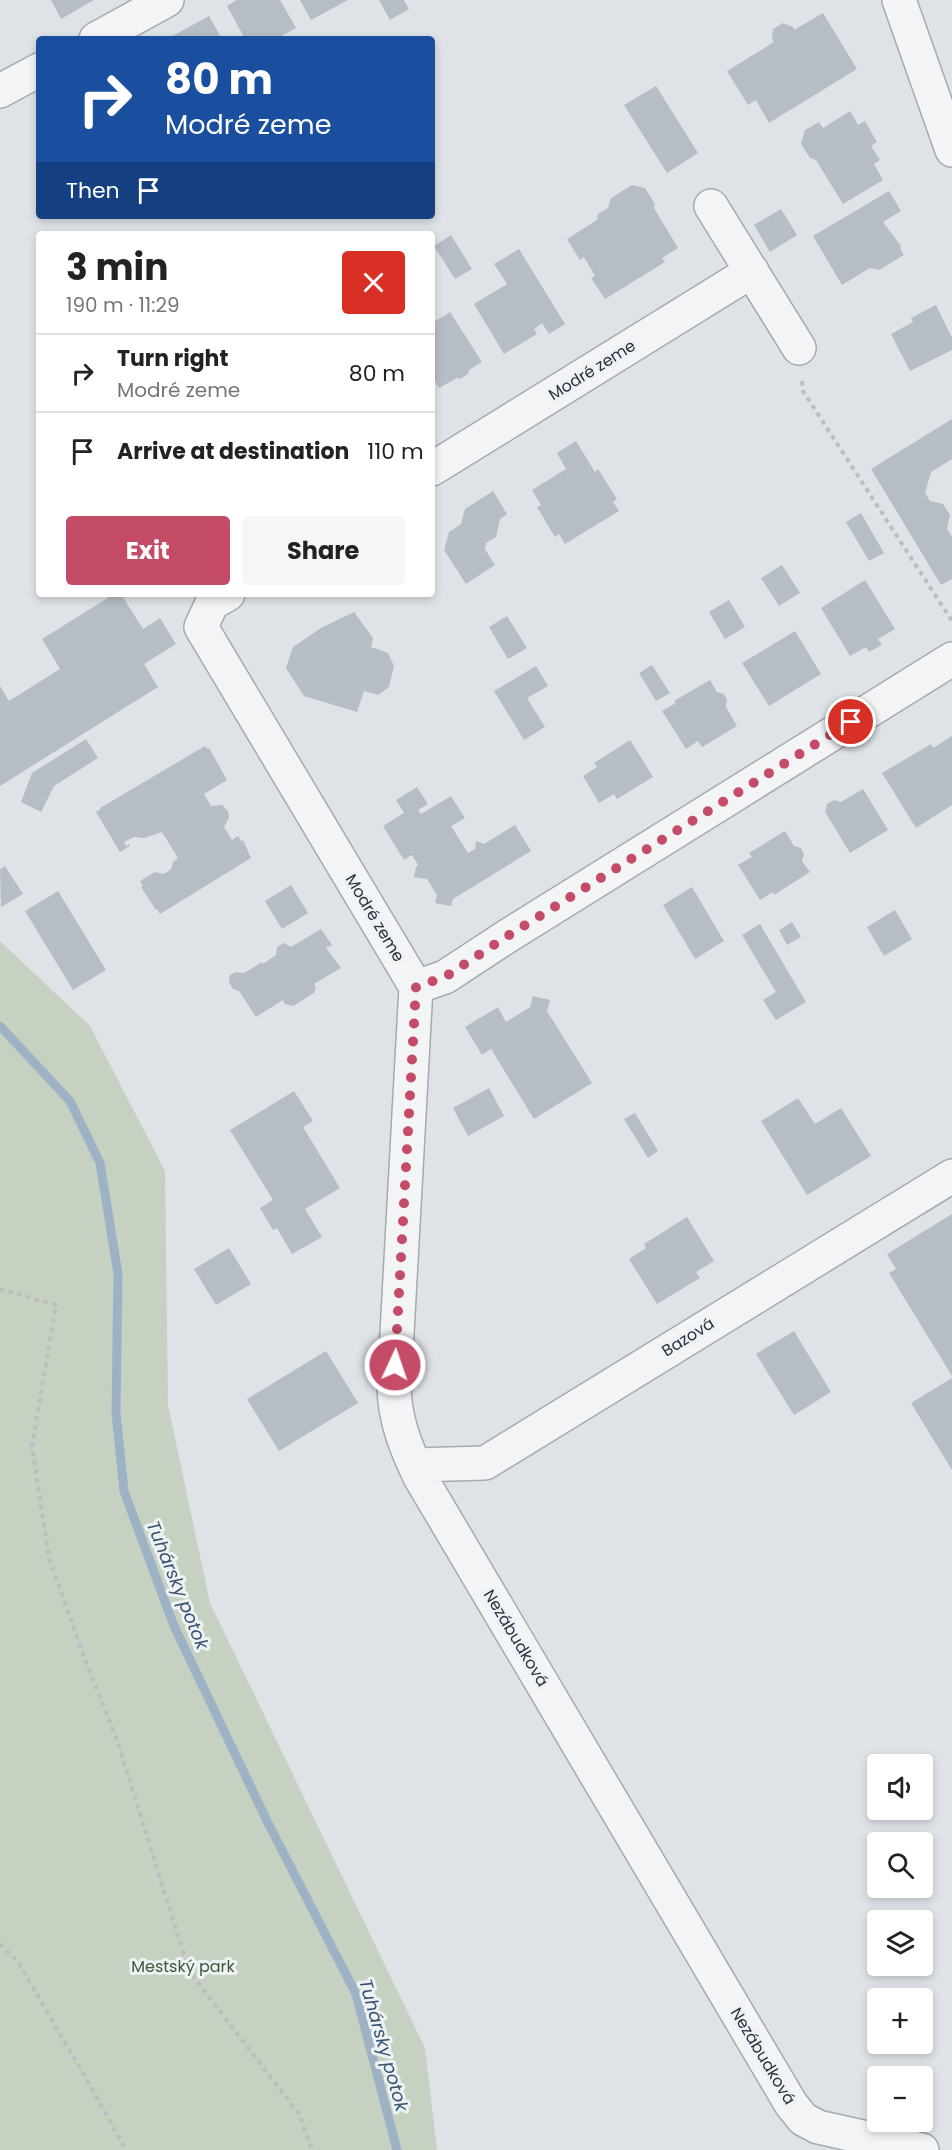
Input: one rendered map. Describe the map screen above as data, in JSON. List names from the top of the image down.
{
  "streets": {
    "street": ["Modré zeme", "Bazová", "Nezábudková"]
  },
  "crossings": [
    ["Modré zeme", "Nezábudková"],
    ["Bazová", "Nezábudková"]
  ],
  "water": ["Tuhársky potok"],
  "parks": ["Mestský park"],
  "page": {
    "turn": ["80 m", "Modré zeme"],
    "then": "Then",
    "heading": ["3 min", "190 m · 11:29"],
    "list": [
      {
        "name": "Turn right",
        "note": "Modré zeme",
        "value": "80 m"
      },
      {
        "name": "Arrive at destination",
        "value": "110 m"
      }
    ],
    "buttons": ["Exit", "Share"],
    "map_buttons": ["+", "−"]
  }
}
